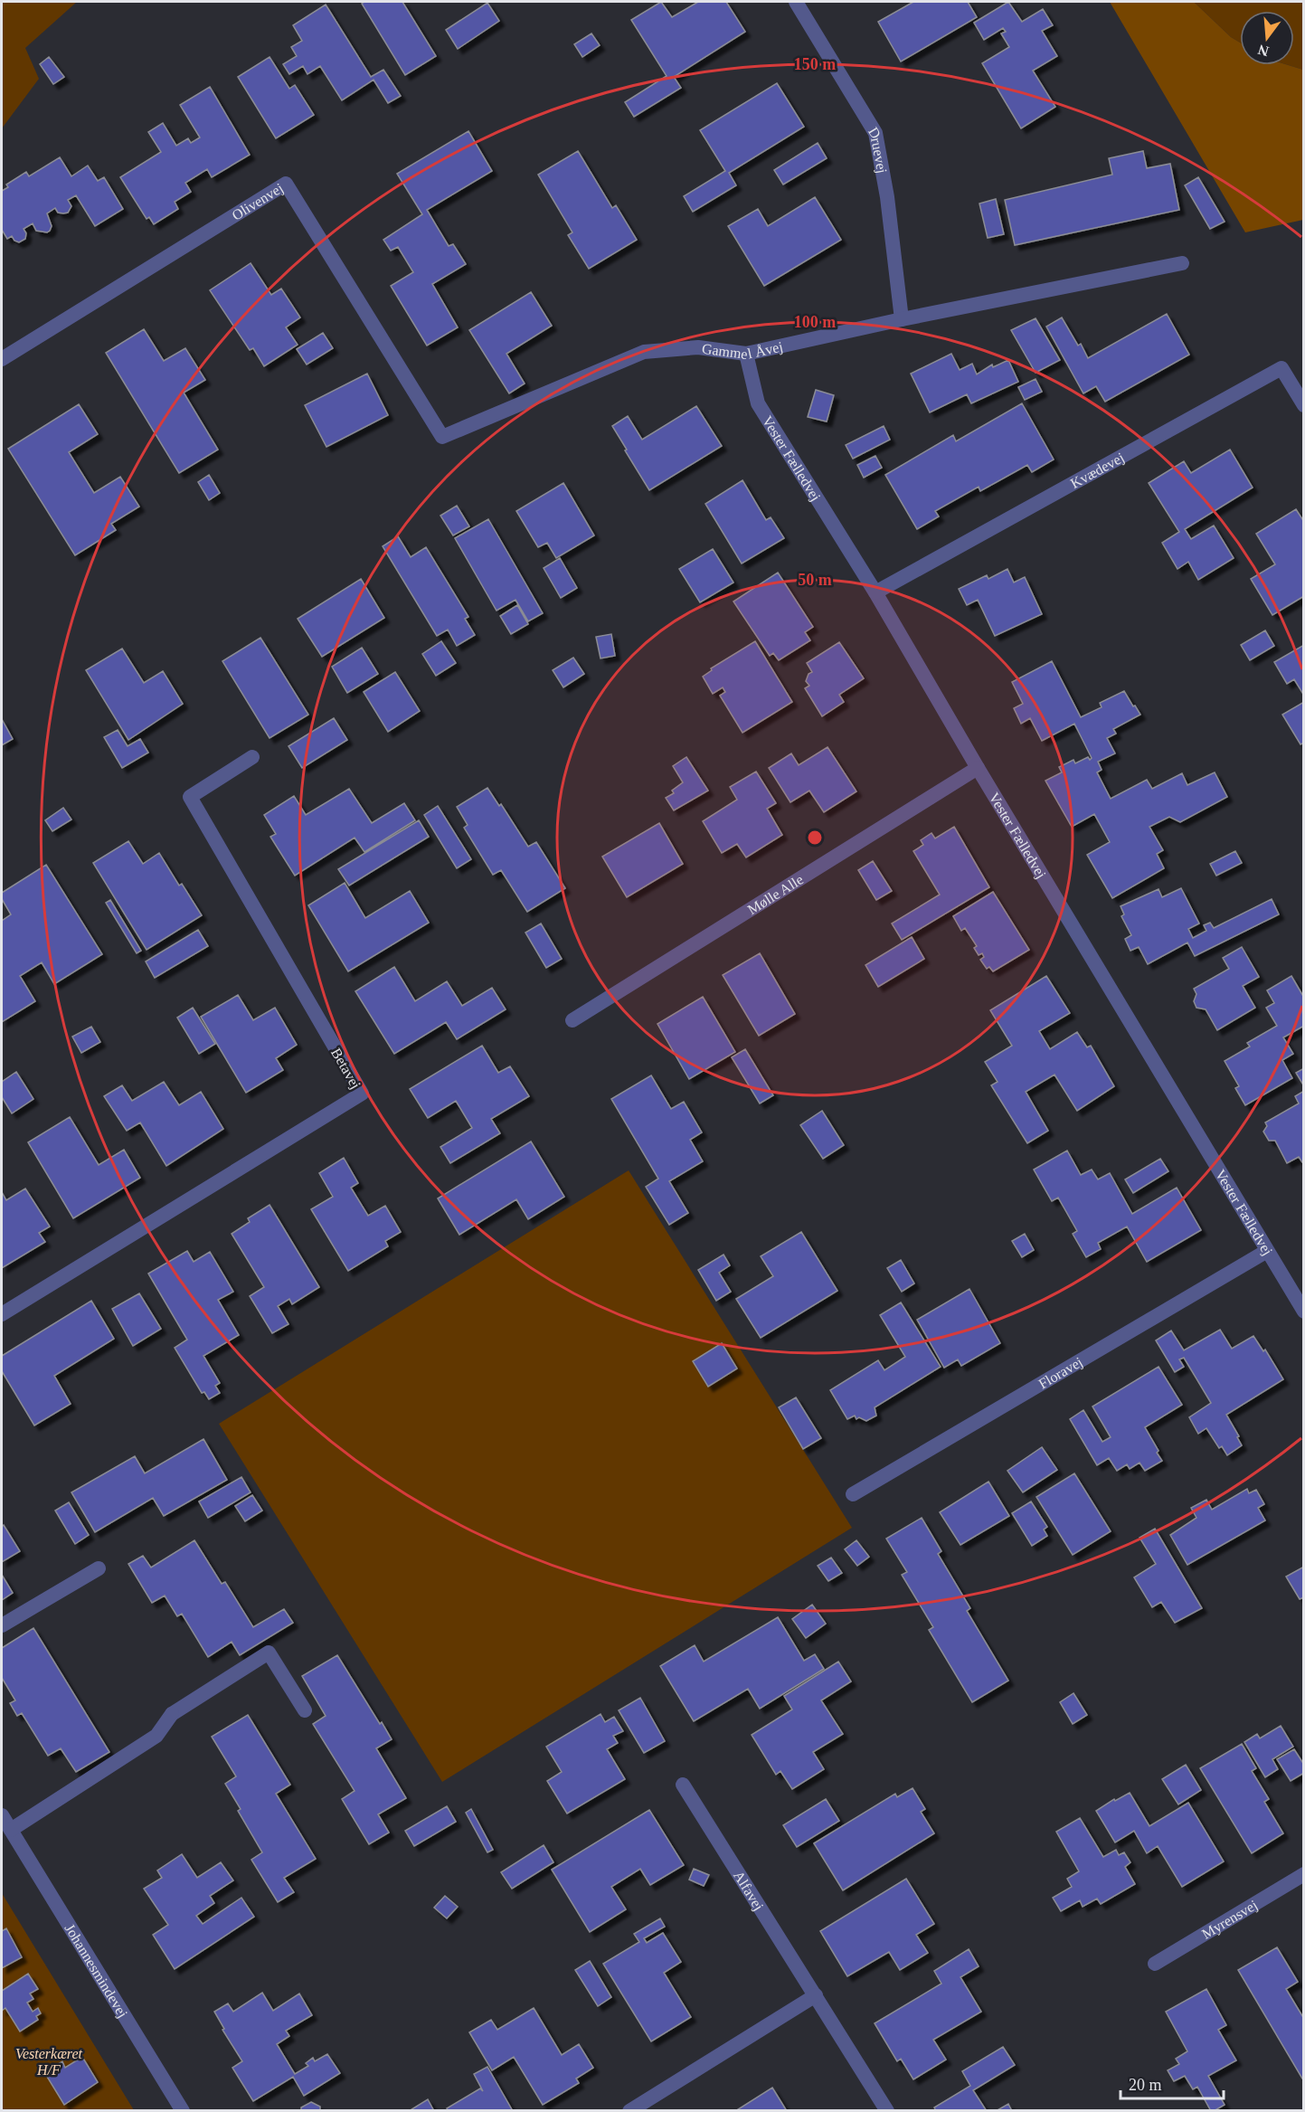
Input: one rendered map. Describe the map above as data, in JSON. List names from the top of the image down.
{
  "streets": {
    "street": [
      "Druevej",
      "Olivenvej",
      "Gammel Åvej",
      "Vester Fælledvej",
      "Kvædevej",
      "Mølle Alle",
      "Betavej",
      "Floravej",
      "Alfavej",
      "Myrensvej",
      "Johannesmindevej"
    ]
  },
  "crossings": [
    ["Druevej", "Gammel Åvej"],
    ["Olivenvej", "Gammel Åvej"],
    ["Gammel Åvej", "Vester Fælledvej"],
    ["Vester Fælledvej", "Kvædevej"],
    ["Vester Fælledvej", "Mølle Alle"],
    ["Vester Fælledvej", "Floravej"]
  ],
  "parks": ["Vesterkæret H/F"],
  "scale_bar": "20 m",
  "north": "bottom",
  "rings": ["150 m", "100 m", "50 m"]
}
